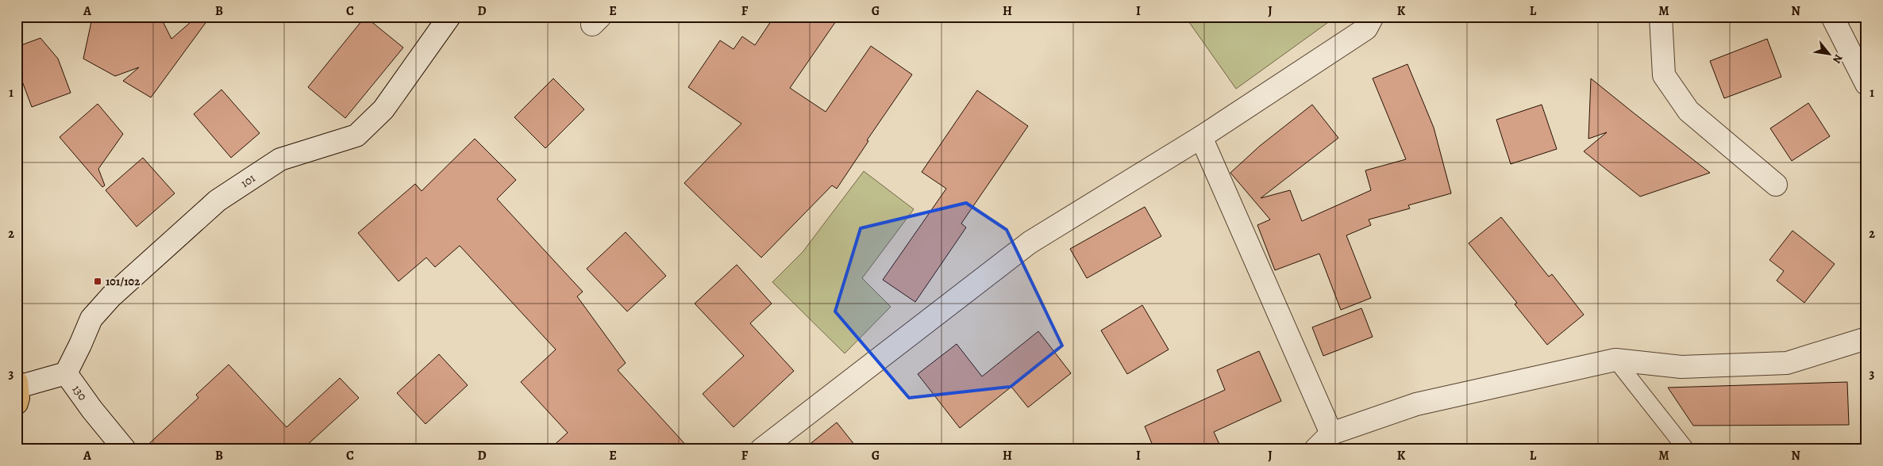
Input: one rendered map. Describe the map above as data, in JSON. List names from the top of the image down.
{
  "streets": {
    "street": ["101", "130"]
  },
  "crossings": [
    ["101", "130"]
  ],
  "places": {
    "transit": ["101/102"]
  },
  "north": "bottom right",
  "grid": {
    "columns": [
      "A",
      "B",
      "C",
      "D",
      "E",
      "F",
      "G",
      "H",
      "I",
      "J",
      "K",
      "L",
      "M",
      "N"
    ],
    "rows": ["1", "2", "3"]
  }
}
